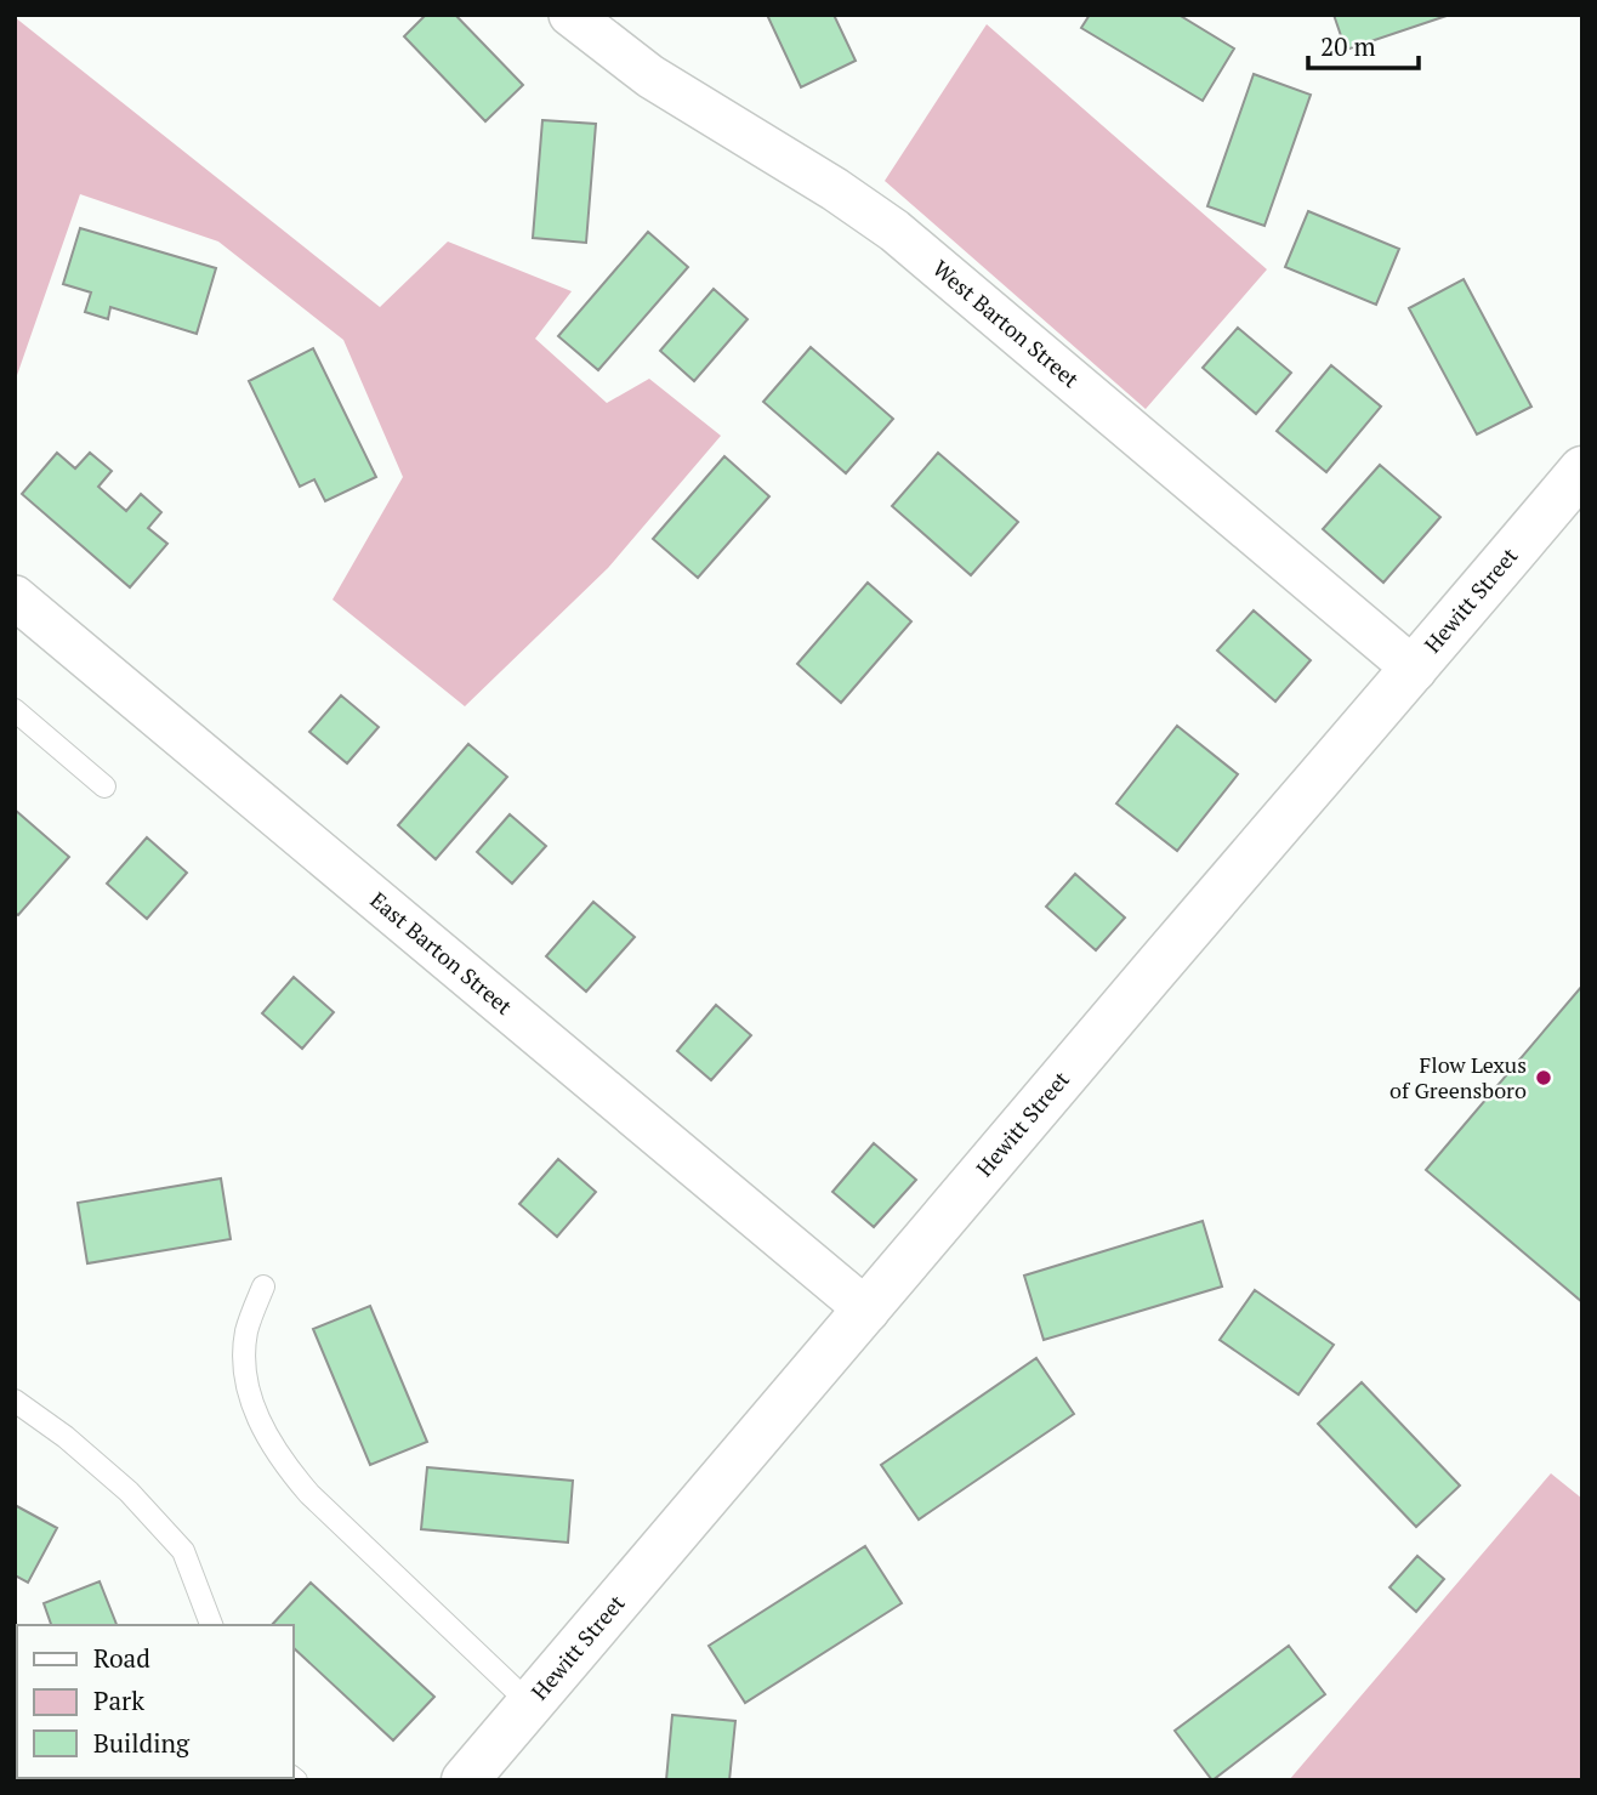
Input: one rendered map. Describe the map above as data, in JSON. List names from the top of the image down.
{
  "streets": {
    "street": ["West Barton Street", "Hewitt Street", "East Barton Street"]
  },
  "crossings": [
    ["West Barton Street", "Hewitt Street"],
    ["Hewitt Street", "East Barton Street"]
  ],
  "places": ["Flow Lexus of Greensboro"],
  "legend": ["Road", "Park", "Building"],
  "scale_bar": "20 m"
}
